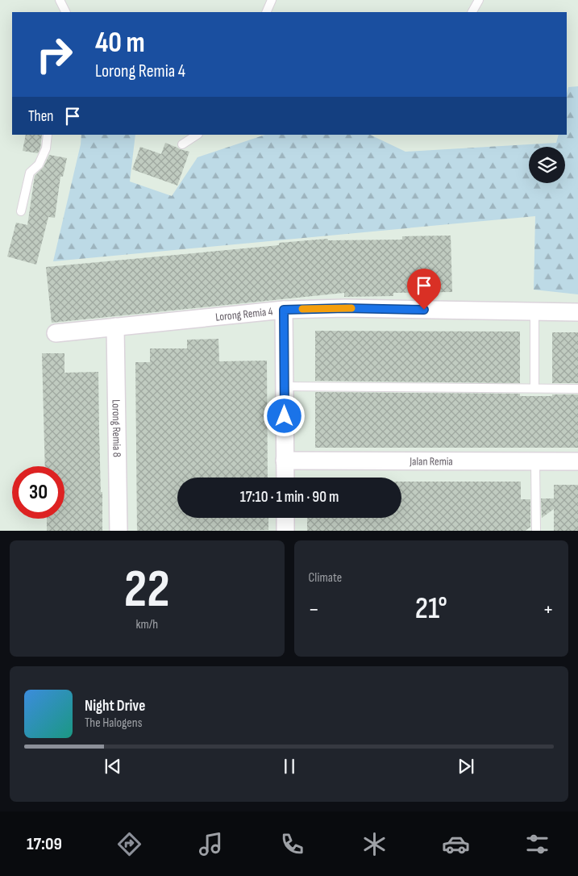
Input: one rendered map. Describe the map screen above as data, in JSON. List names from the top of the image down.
{
  "streets": {
    "street": ["Lorong Remia 4", "Lorong Remia 8", "Jalan Remia"]
  },
  "crossings": [
    ["Lorong Remia 4", "Lorong Remia 8"]
  ],
  "page": {
    "turn": ["40 m", "Lorong Remia 4"],
    "then": "Then",
    "limit": "30",
    "trip": "17:10 · 1 min · 90 m",
    "tile": [
      ["22", "km/h"],
      "Climate"
    ],
    "heat": ["−", "21°", "+"],
    "song": ["Night Drive", "The Halogens"],
    "tabs": "17:09"
  }
}
